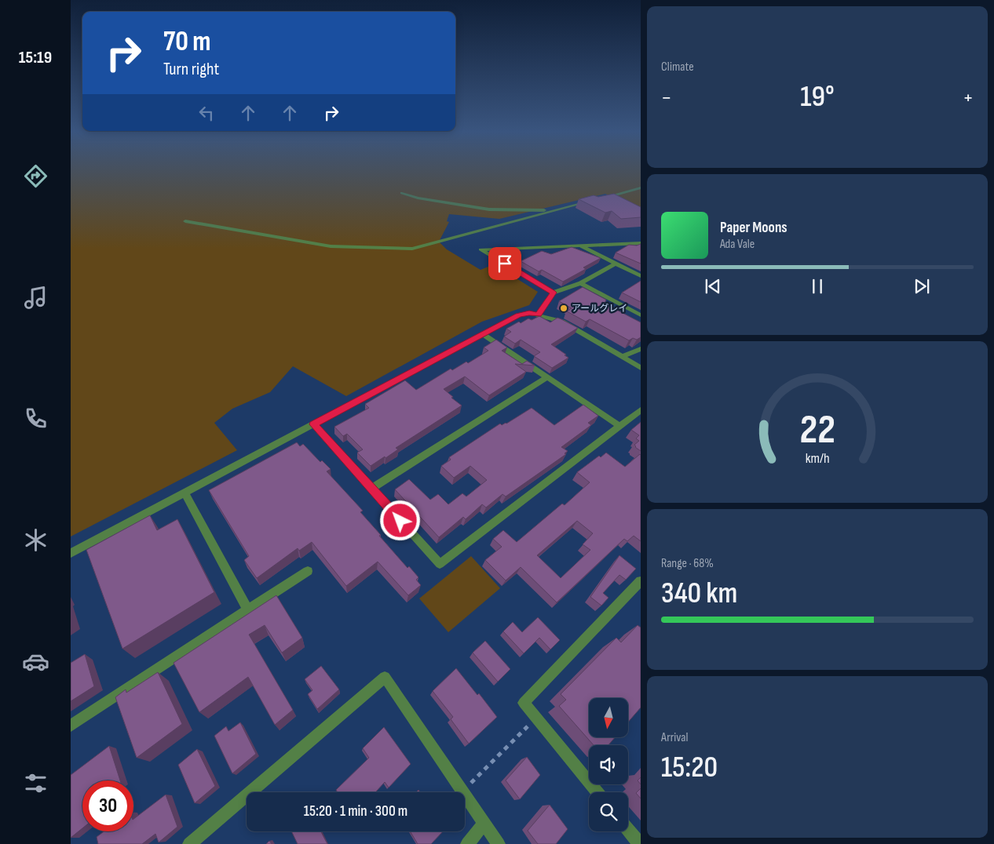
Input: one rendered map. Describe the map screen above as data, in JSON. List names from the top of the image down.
{
  "places": ["アールグレイ"],
  "north": "bottom",
  "page": {
    "tabs": "15:19",
    "tile": [
      "Climate",
      ["Range · 68%", "340 km"],
      ["Arrival", "15:20"]
    ],
    "turn": ["70 m", "Turn right"],
    "heat": ["−", "19°", "+"],
    "song": ["Paper Moons", "Ada Vale"],
    "limit": "30",
    "trip": "15:20 · 1 min · 300 m",
    "gauge": ["22", "km/h"]
  }
}
